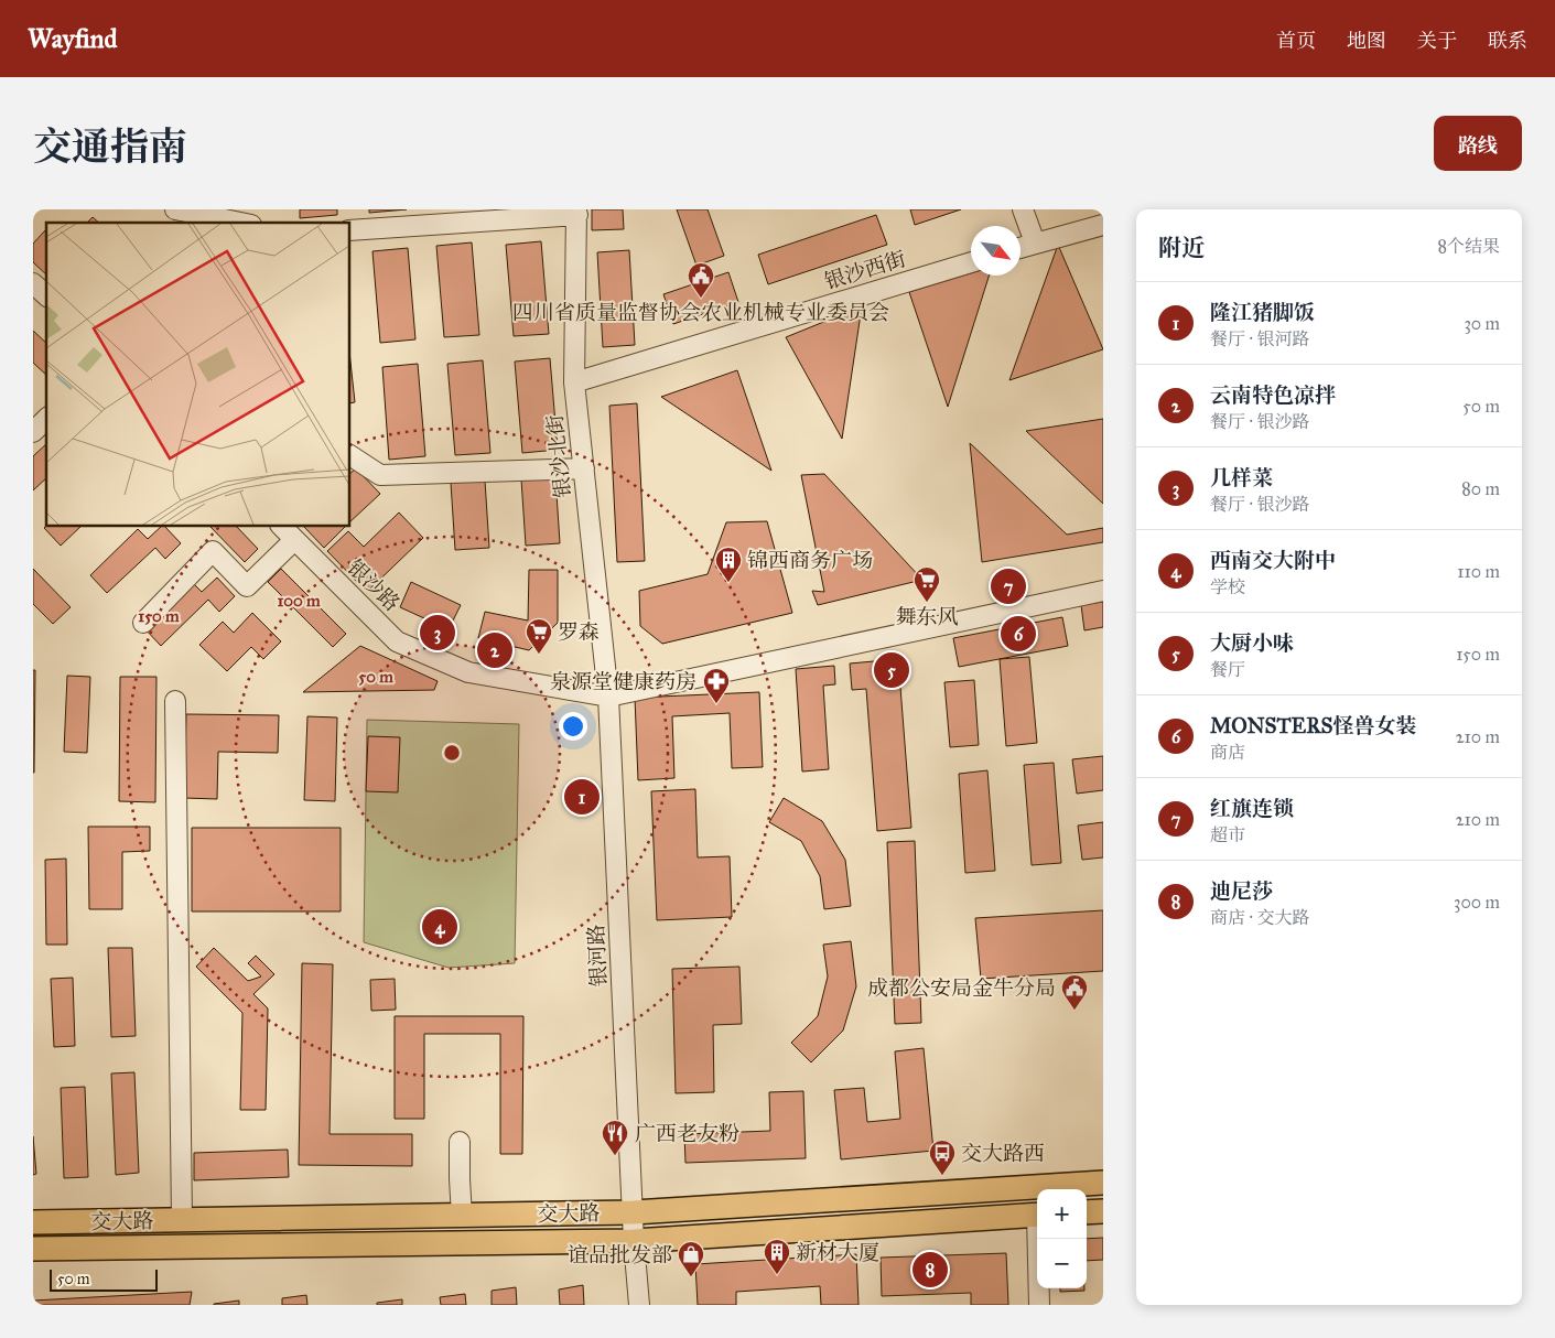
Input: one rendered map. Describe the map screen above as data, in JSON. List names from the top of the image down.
{
  "streets": {
    "main road": ["交大路"],
    "street": [
      "银沙西街",
      "银沙北街",
      "银沙路",
      "银河路"
    ]
  },
  "crossings": [
    ["银沙西街", "银沙北街"],
    ["银沙北街", "银沙路"],
    ["银沙北街", "银河路"],
    ["银沙路", "银河路"],
    ["银河路", "交大路"]
  ],
  "places": {
    "public building": ["四川省质量监督协会农业机械专业委员会", "成都公安局金牛分局"],
    "building": ["锦西商务广场", "新材大厦"],
    "supermarket": ["舞东风", "罗森"],
    "pharmacy": ["泉源堂健康药房"],
    "restaurant": ["广西老友粉"],
    "bus stop": ["交大路西"],
    "shop": ["谊品批发部"]
  },
  "scale_bar": "50 m",
  "north": "bottom right",
  "page": {
    "header": "Wayfind",
    "nav": [
      "首页",
      "地图",
      "关于",
      "联系"
    ],
    "title": "交通指南",
    "buttons": "路线",
    "heading": ["附近", "8个结果"],
    "list": [
      {
        "mark": "1",
        "name": "隆江猪脚饭",
        "note": "餐厅 · 银河路",
        "value": "30 m"
      },
      {
        "mark": "2",
        "name": "云南特色凉拌",
        "note": "餐厅 · 银沙路",
        "value": "50 m"
      },
      {
        "mark": "3",
        "name": "几样菜",
        "note": "餐厅 · 银沙路",
        "value": "80 m"
      },
      {
        "mark": "4",
        "name": "西南交大附中",
        "note": "学校",
        "value": "110 m"
      },
      {
        "mark": "5",
        "name": "大厨小味",
        "note": "餐厅",
        "value": "150 m"
      },
      {
        "mark": "6",
        "name": "MONSTERS怪兽女装",
        "note": "商店",
        "value": "210 m"
      },
      {
        "mark": "7",
        "name": "红旗连锁",
        "note": "超市",
        "value": "210 m"
      },
      {
        "mark": "8",
        "name": "迪尼莎",
        "note": "商店 · 交大路",
        "value": "300 m"
      }
    ],
    "pins": [
      "7",
      "3",
      "6",
      "2",
      "5",
      "1",
      "4",
      "8"
    ],
    "map_buttons": ["+", "−"],
    "scale": "50 m"
  },
  "rings": ["100 m", "150 m", "50 m"]
}
